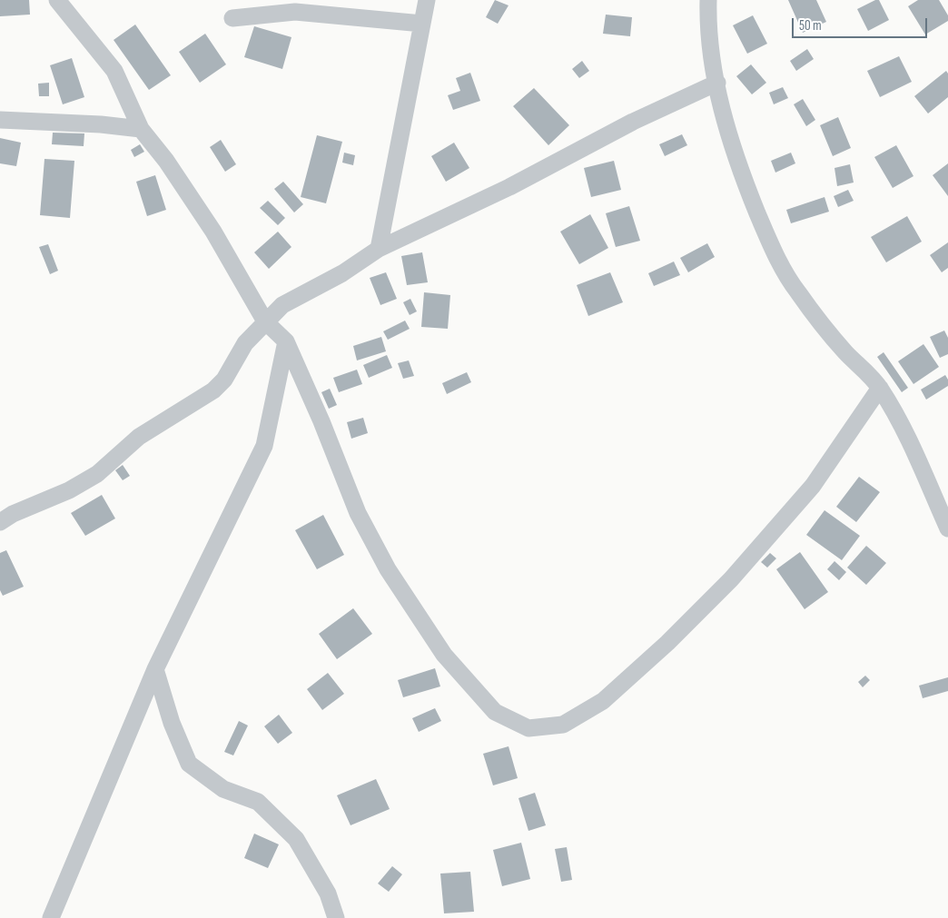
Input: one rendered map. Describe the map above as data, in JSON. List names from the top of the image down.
{
  "scale_bar": "50 m"
}
